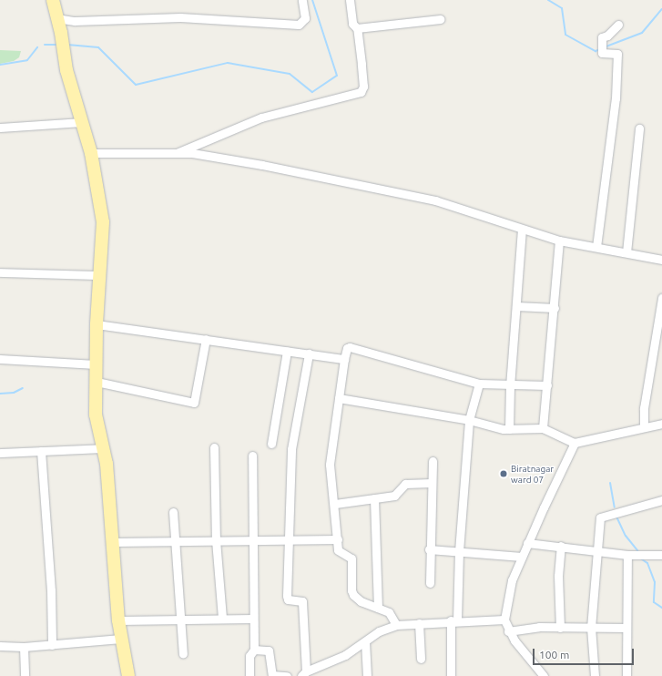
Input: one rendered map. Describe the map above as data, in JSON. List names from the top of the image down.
{
  "places": ["Biratnagar ward 07"],
  "scale_bar": "100 m"
}
